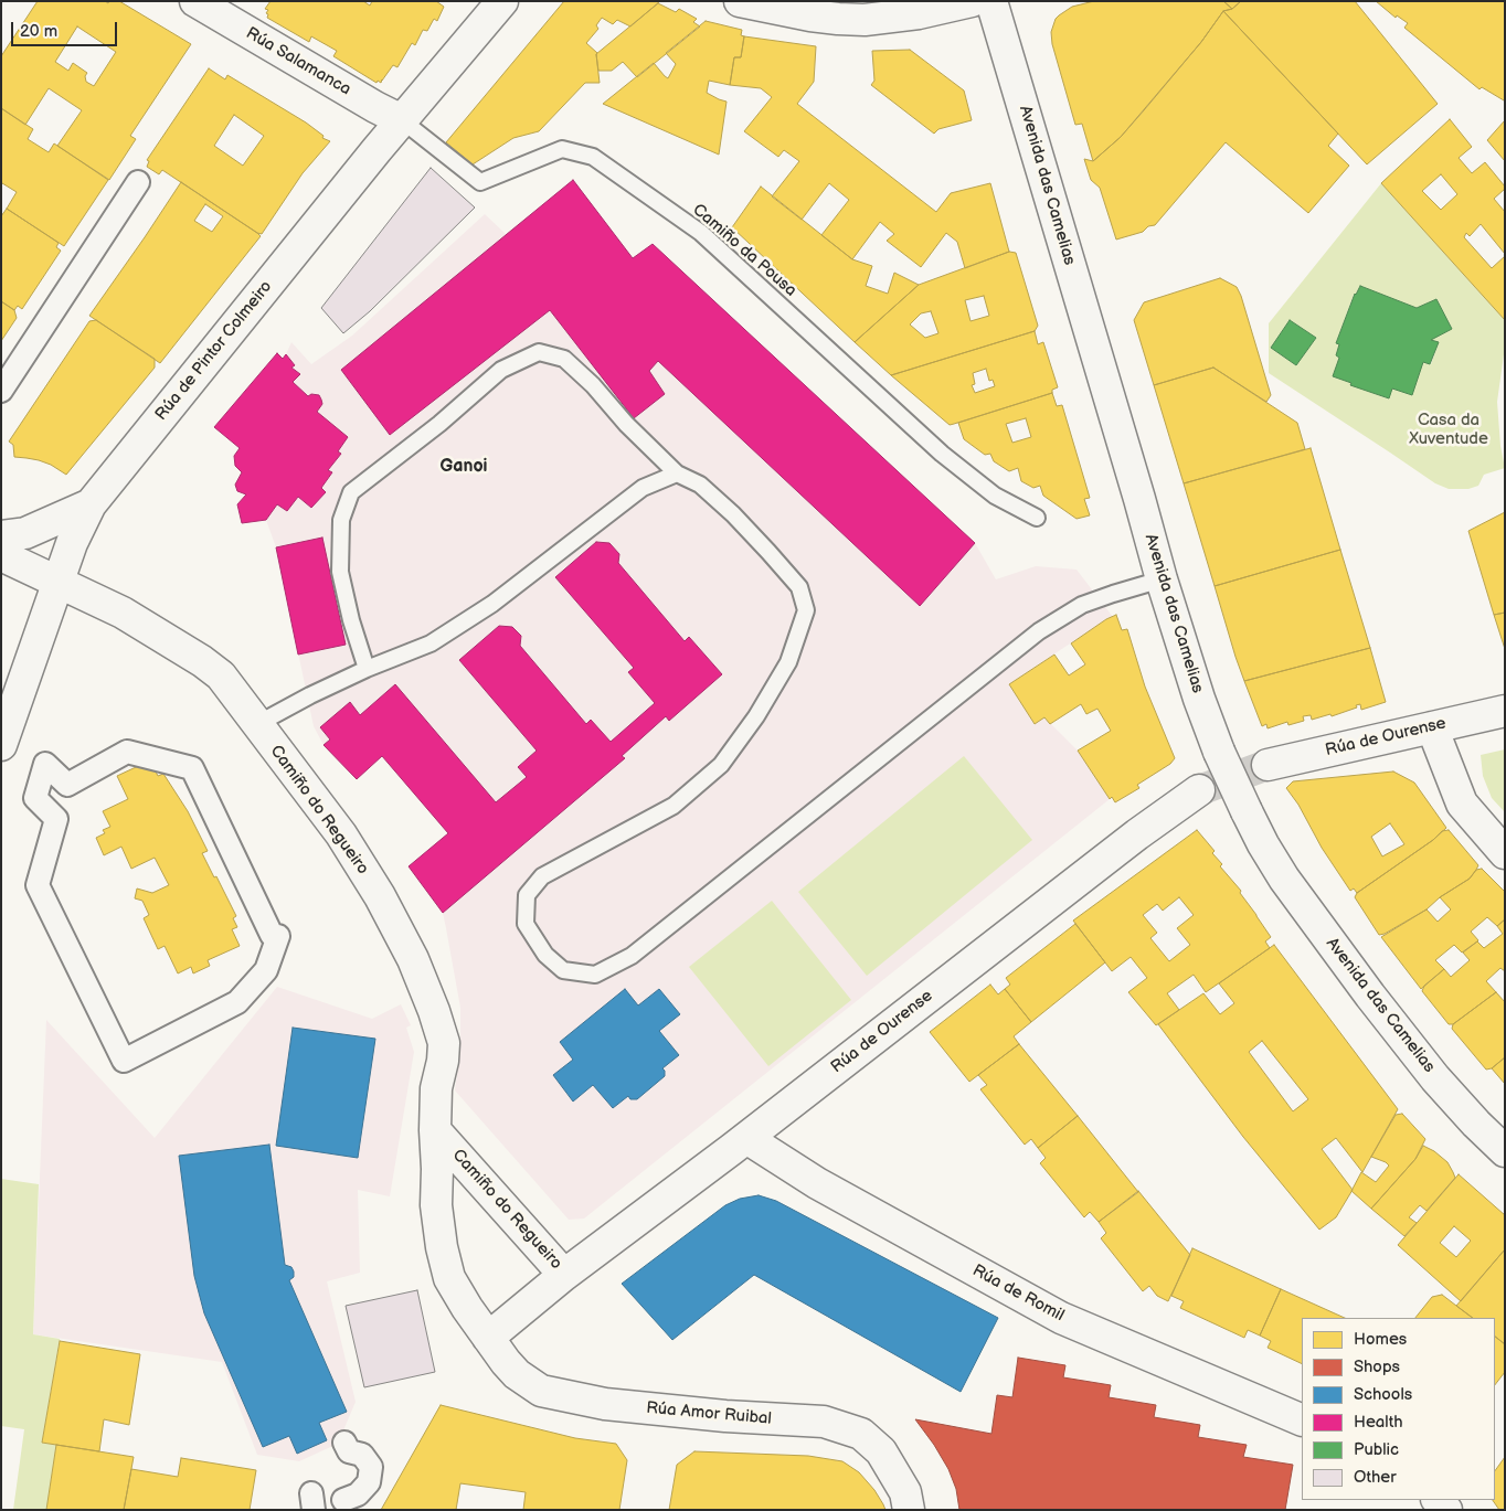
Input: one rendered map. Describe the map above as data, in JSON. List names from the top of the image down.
{
  "streets": {
    "street": [
      "Rúa Salamanca",
      "Avenida das Camelias",
      "Rúa de Pintor Colmeiro",
      "Rúa de Ourense",
      "Camiño do Regueiro",
      "Rúa de Romil",
      "Rúa Amor Ruibal"
    ],
    "lane": ["Camiño da Pousa"]
  },
  "crossings": [
    ["Rúa Salamanca", "Camiño da Pousa"],
    ["Rúa Salamanca", "Rúa de Pintor Colmeiro"],
    ["Camiño da Pousa", "Rúa de Pintor Colmeiro"],
    ["Rúa de Pintor Colmeiro", "Camiño do Regueiro"],
    ["Rúa de Ourense", "Camiño do Regueiro"],
    ["Rúa de Ourense", "Rúa de Romil"],
    ["Camiño do Regueiro", "Rúa Amor Ruibal"]
  ],
  "districts": ["Ganoi"],
  "parks": ["Casa da Xuventude"],
  "legend": [
    "Homes",
    "Shops",
    "Schools",
    "Health",
    "Public",
    "Other"
  ],
  "scale_bar": "20 m"
}
